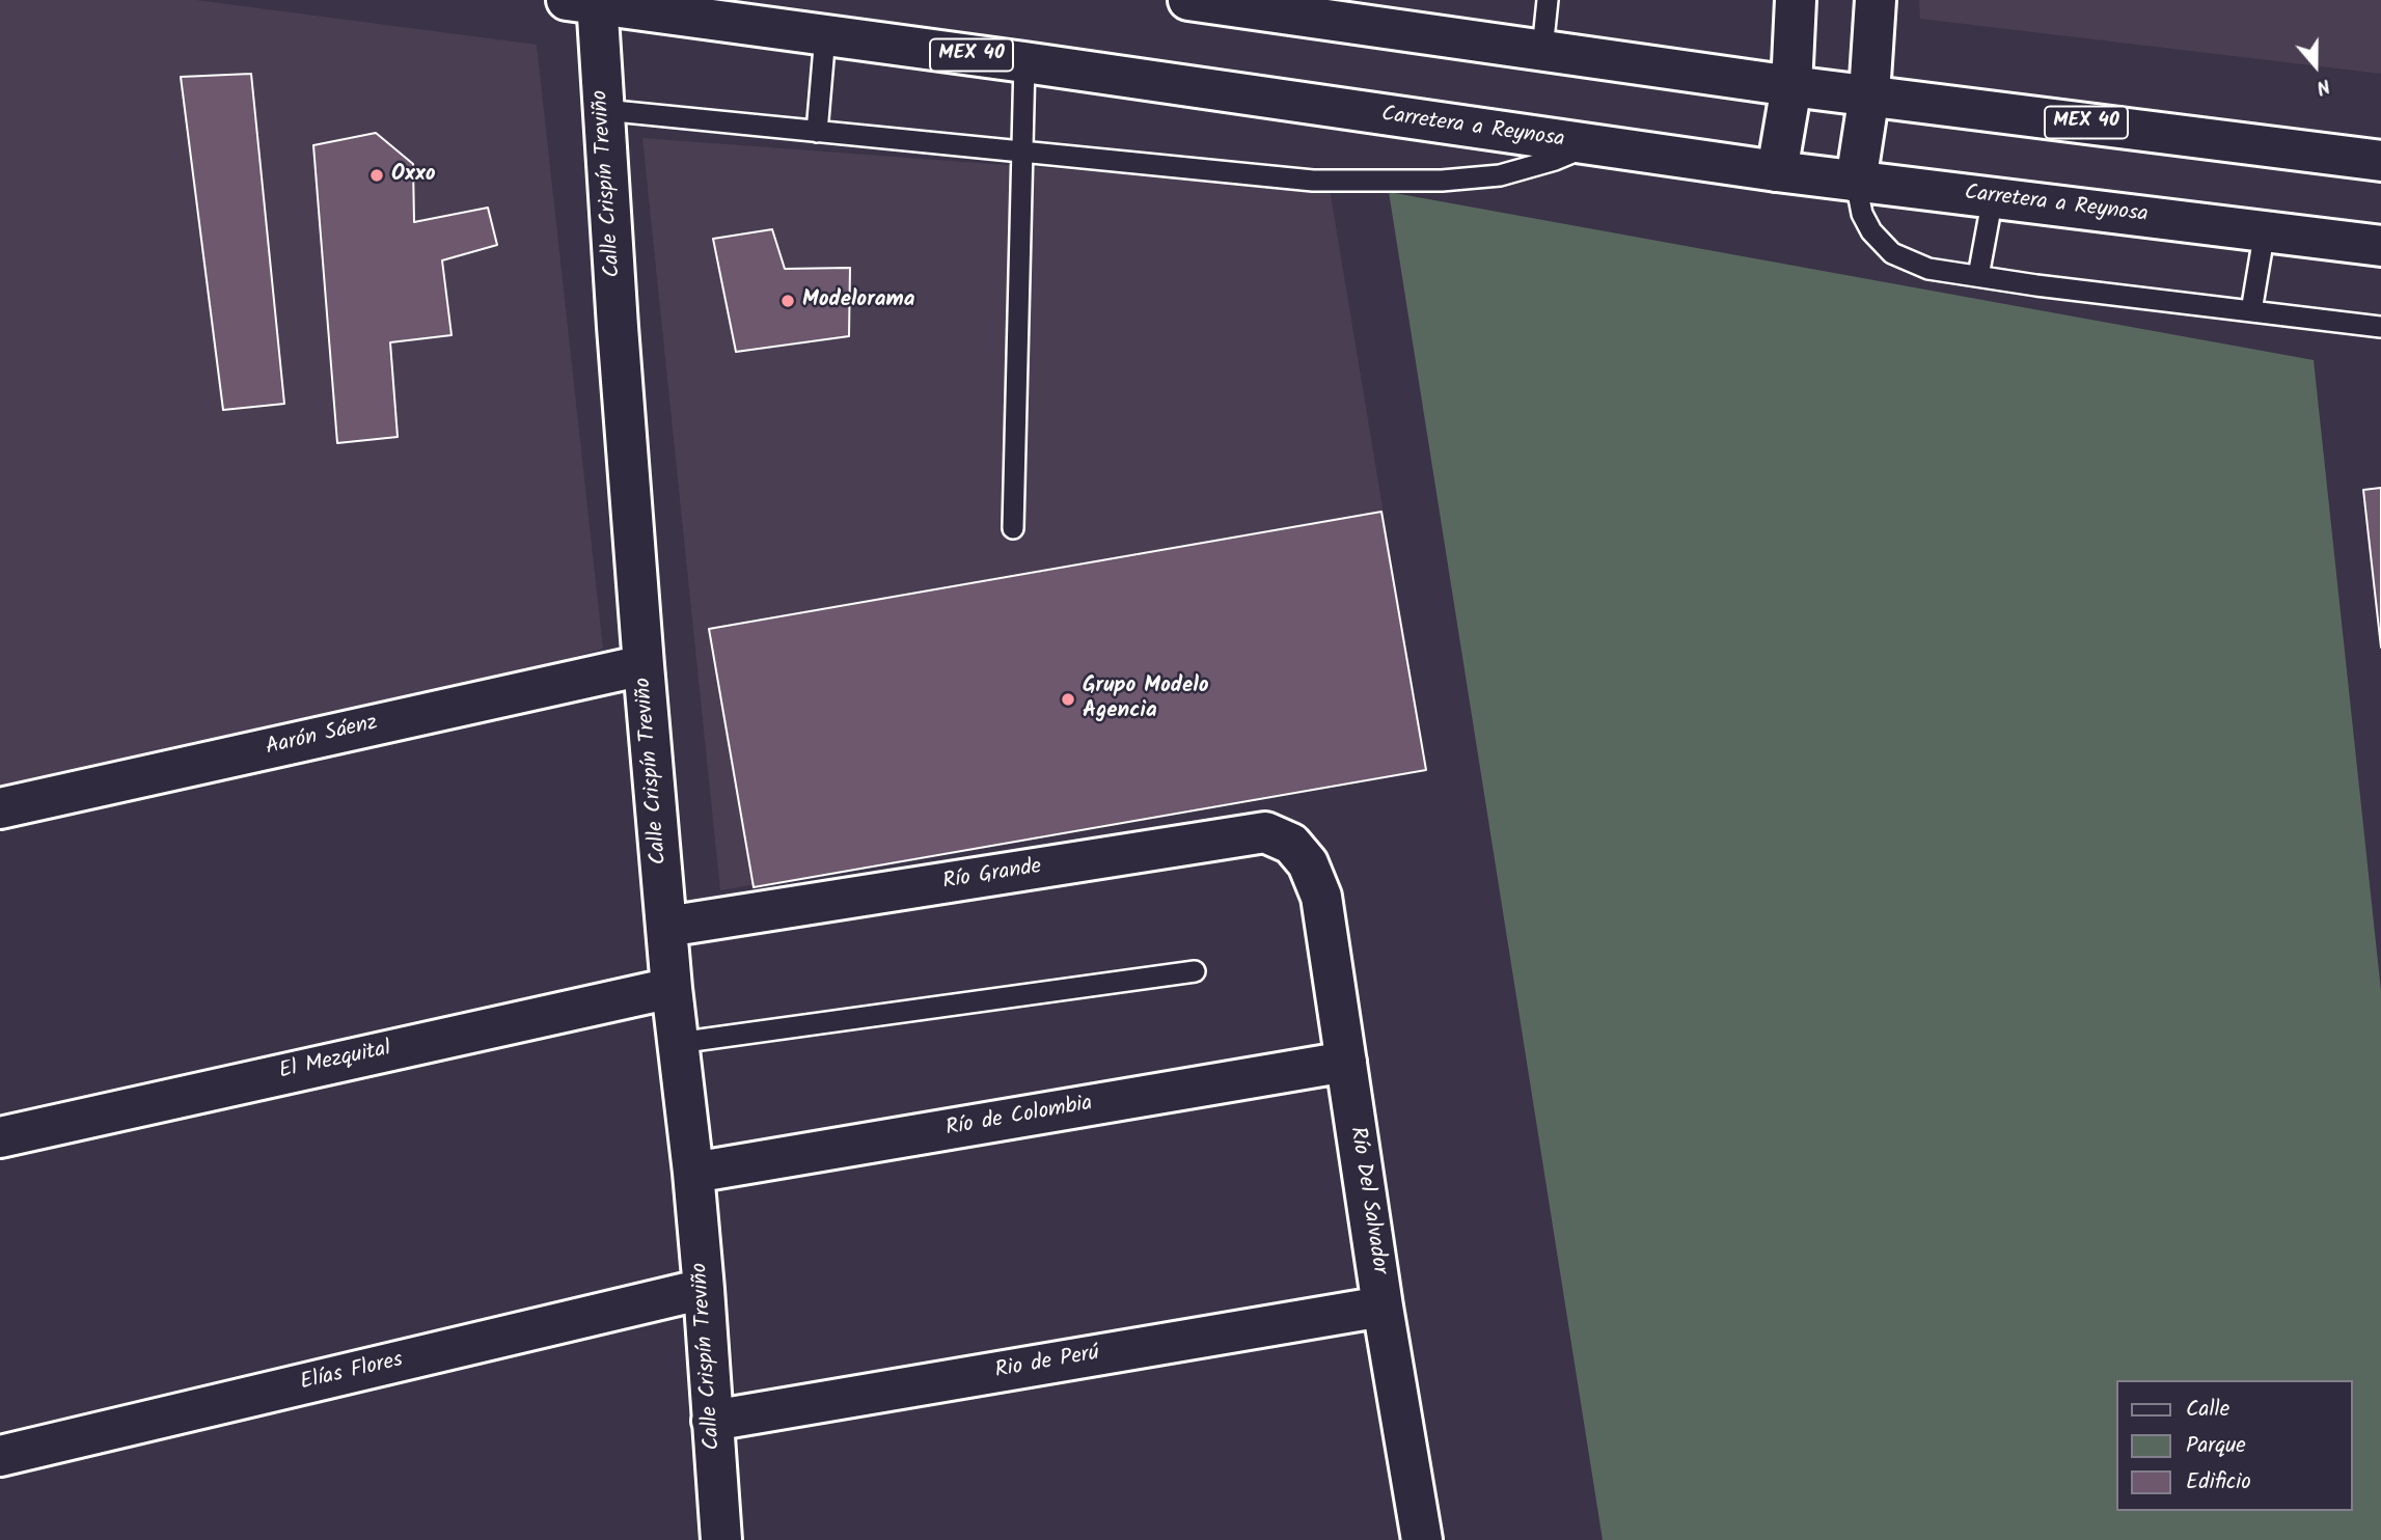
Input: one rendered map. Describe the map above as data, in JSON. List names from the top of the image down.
{
  "streets": {
    "street": [
      "MEX 40",
      "Carretera a Reynosa",
      "Calle Crispín Treviño",
      "Aarón Sáenz",
      "Río Grande",
      "El Mezquital",
      "Río de Colombia",
      "Río Del Salvador",
      "Rio de Perú",
      "Elías Flores"
    ]
  },
  "crossings": [
    ["Carretera a Reynosa", "Calle Crispín Treviño"],
    ["Calle Crispín Treviño", "Aarón Sáenz"],
    ["Calle Crispín Treviño", "Río Grande"],
    ["Calle Crispín Treviño", "El Mezquital"],
    ["Calle Crispín Treviño", "Río de Colombia"],
    ["Calle Crispín Treviño", "Rio de Perú"],
    ["Calle Crispín Treviño", "Elías Flores"],
    ["Río Grande", "Río Del Salvador"],
    ["Río de Colombia", "Río Del Salvador"],
    ["Río Del Salvador", "Rio de Perú"]
  ],
  "places": ["Oxxo", "Modelorama", "Grupo Modelo Agencia"],
  "legend": ["Calle", "Parque", "Edificio"],
  "north": "bottom"
}
